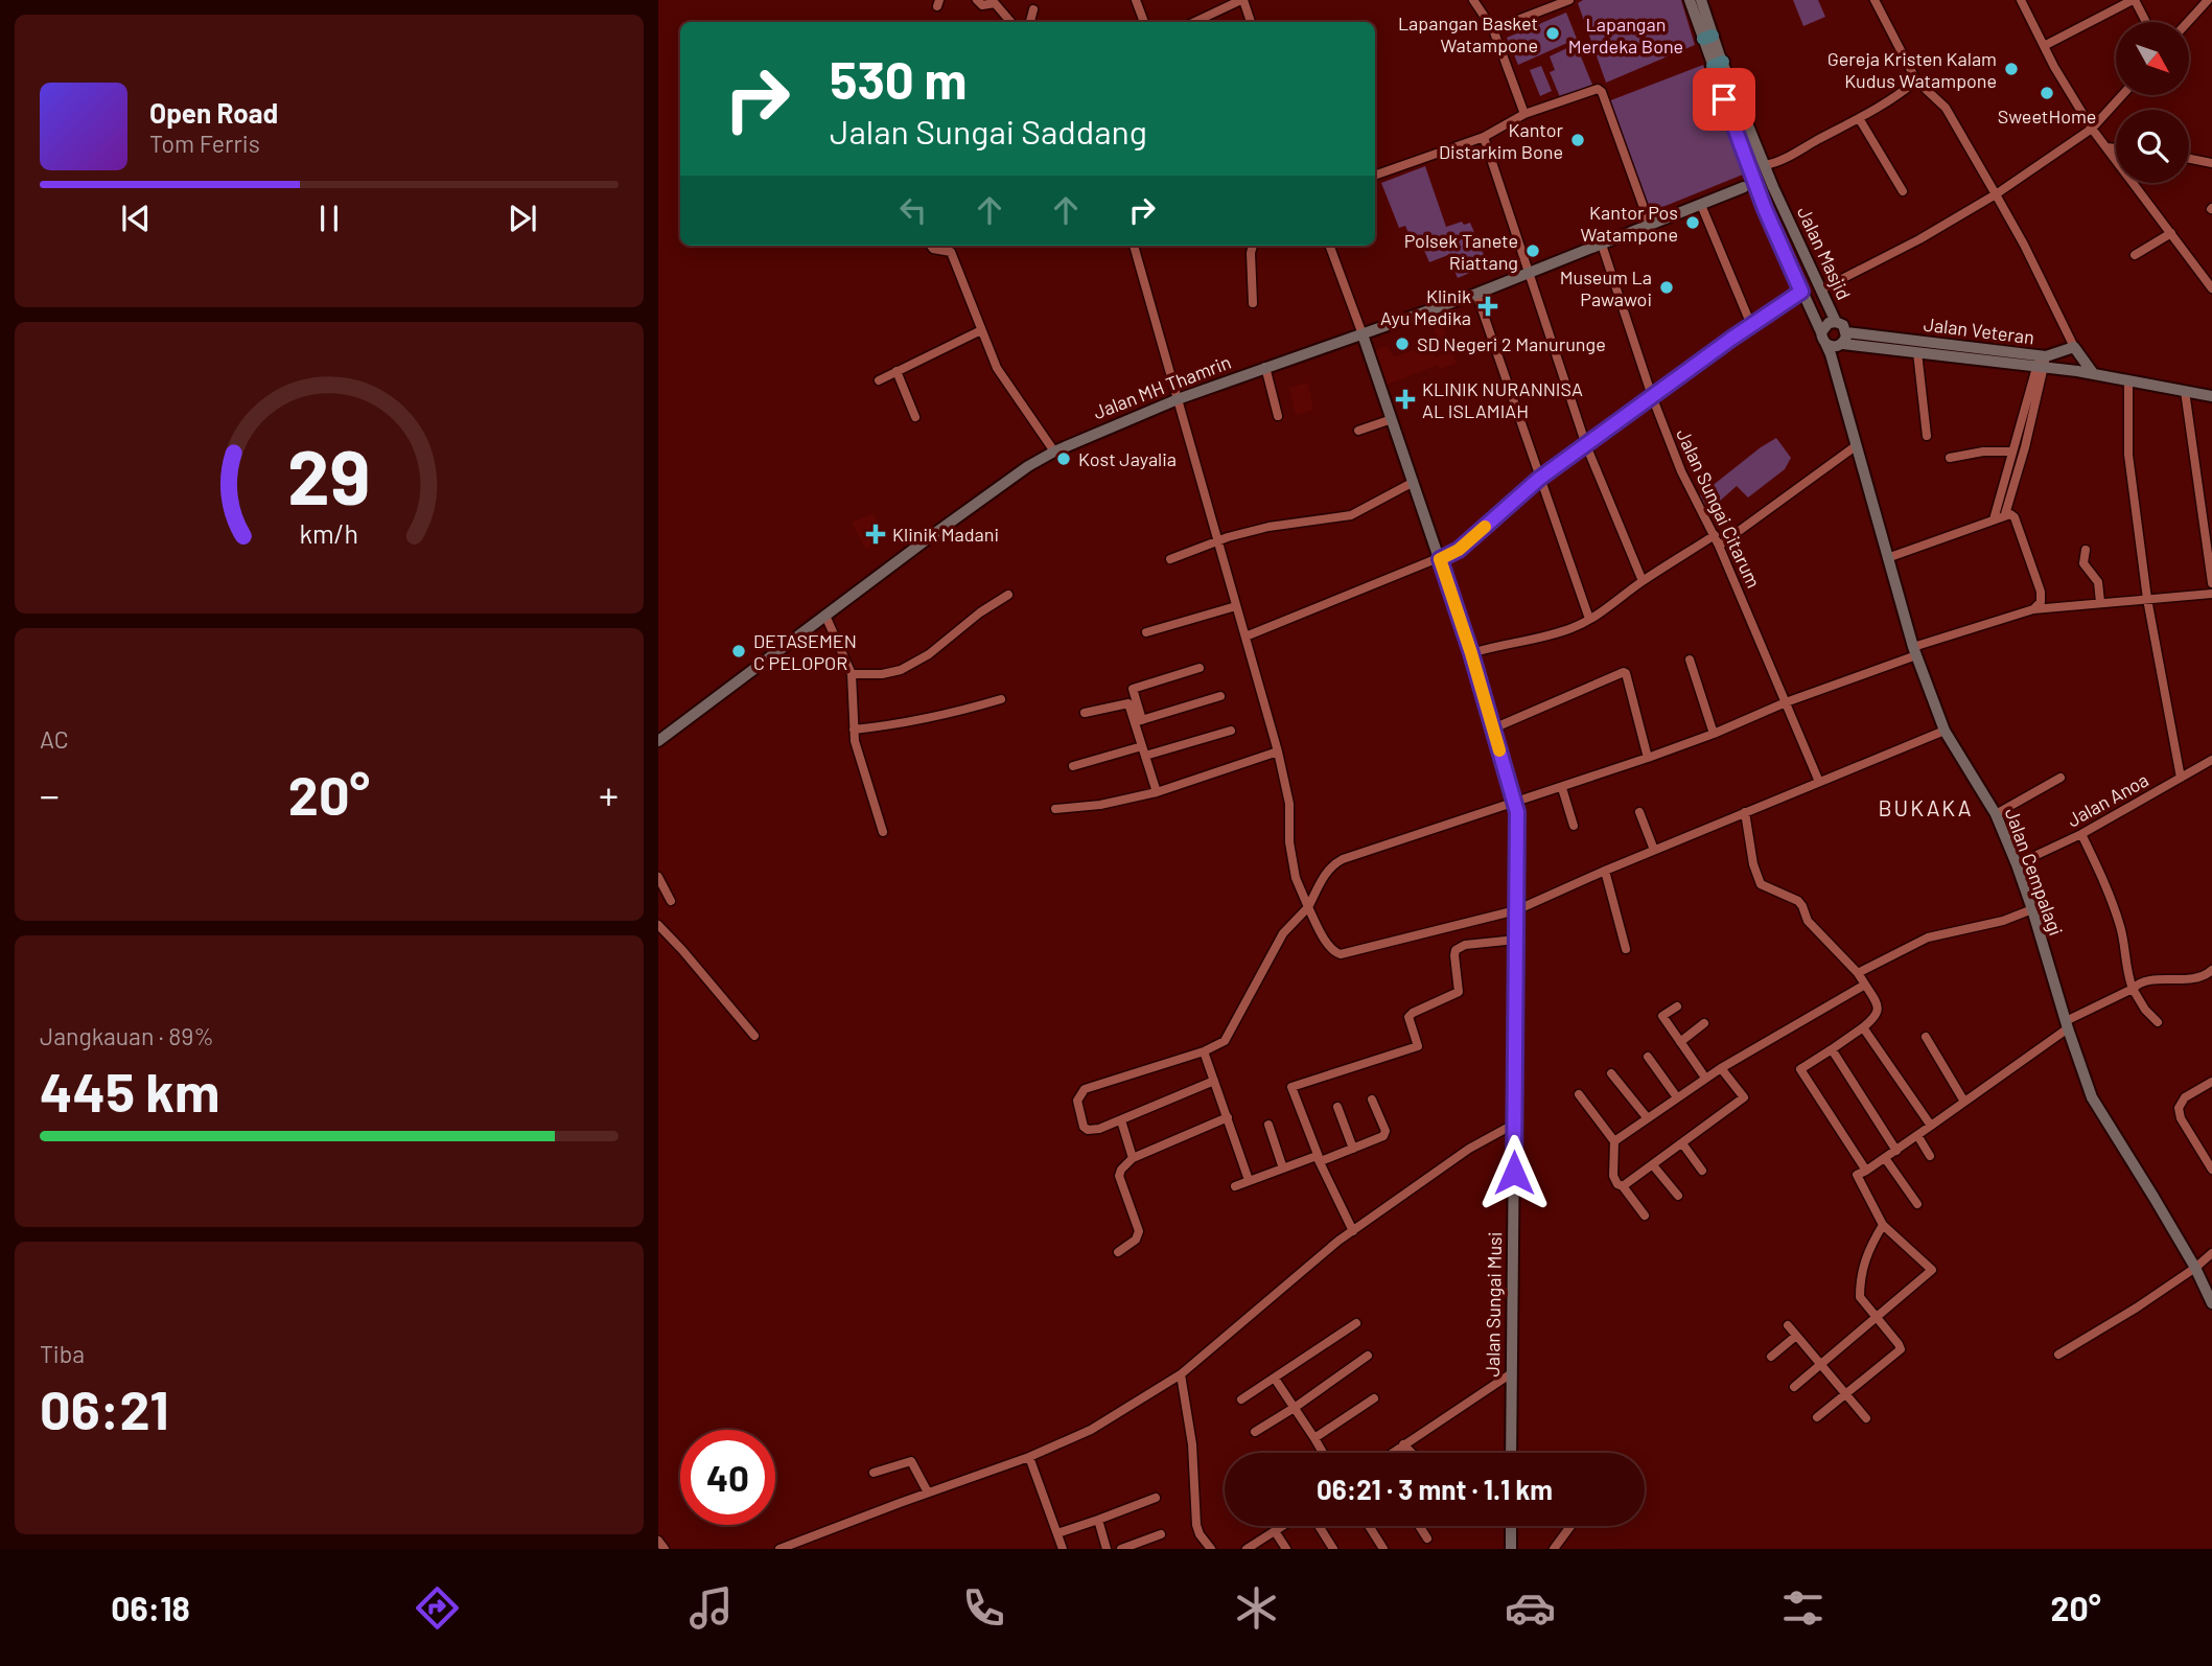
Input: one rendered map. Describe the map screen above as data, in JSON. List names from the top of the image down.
{
  "streets": {
    "main road": [
      "Jalan Masjid",
      "Jalan Veteran",
      "Jalan MH Thamrin",
      "Jalan Cempalagi",
      "Jalan Sungai Musi"
    ],
    "street": ["Jalan Sungai Citarum", "Jalan Anoa"]
  },
  "crossings": [
    ["Jalan Masjid", "Jalan Veteran"],
    ["Jalan Masjid", "Jalan Cempalagi"],
    ["Jalan Veteran", "Jalan Cempalagi"],
    ["Jalan MH Thamrin", "Jalan Sungai Citarum"],
    ["Jalan MH Thamrin", "Jalan Sungai Musi"],
    ["Jalan Anoa", "Jalan Cempalagi"]
  ],
  "districts": ["BUKAKA"],
  "parks": ["Lapangan Merdeka Bone"],
  "places": {
    "other": [
      "Lapangan Basket Watampone",
      "Gereja Kristen Kalam Kudus Watampone",
      "SweetHome",
      "Kantor Distarkim Bone",
      "Kantor Pos Watampone",
      "Polsek Tanete Riattang",
      "Museum La Pawawoi",
      "SD Negeri 2 Manurunge",
      "Kost Jayalia",
      "DETASEMEN C PELOPOR"
    ],
    "health": ["Klinik Ayu Medika", "KLINIK NURANNISA AL ISLAMIAH", "Klinik Madani"]
  },
  "north": "bottom right",
  "page": {
    "turn": ["530 m", "Jalan Sungai Saddang"],
    "song": ["Open Road", "Tom Ferris"],
    "tile": [
      "AC",
      ["Jangkauan · 89%", "445 km"],
      ["Tiba", "06:21"]
    ],
    "heat": ["−", "20°", "+"],
    "limit": "40",
    "trip": "06:21 · 3 mnt · 1.1 km",
    "tabs": ["06:18", "20°"],
    "gauge": ["29", "km/h"]
  }
}
